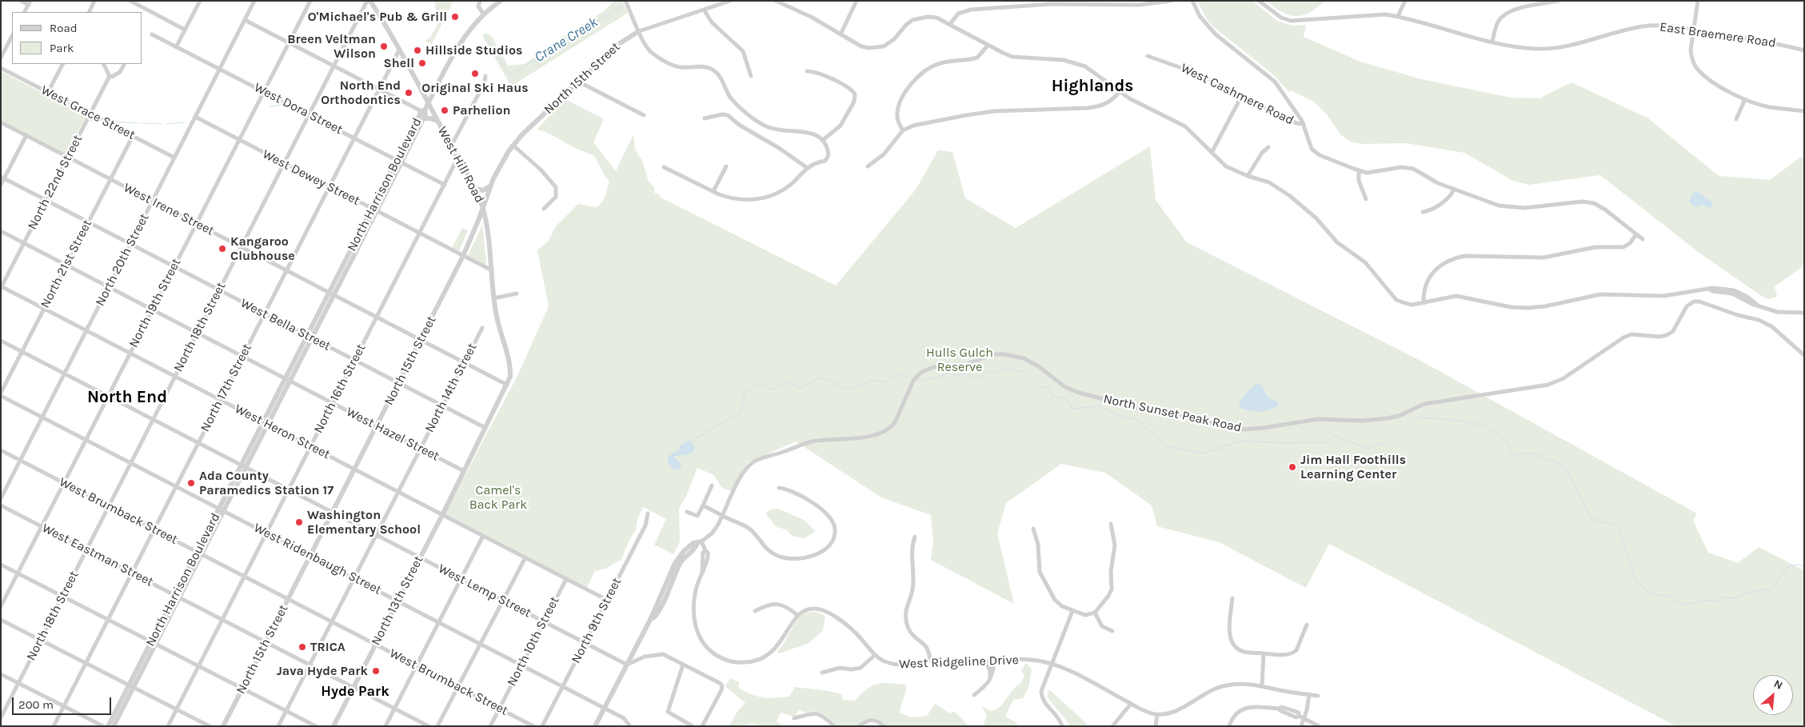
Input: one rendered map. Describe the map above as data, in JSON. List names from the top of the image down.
{
  "streets": {
    "street": [
      "East Braemere Road",
      "North 15th Street",
      "West Cashmere Road",
      "West Dora Street",
      "West Grace Street",
      "West Hill Road",
      "West Dewey Street",
      "North 22nd Street",
      "North Harrison Boulevard",
      "West Irene Street",
      "North 20th Street",
      "North 21st Street",
      "North 19th Street",
      "West Bella Street",
      "North 18th Street",
      "North 17th Street",
      "North 14th Street",
      "North 16th Street",
      "North Sunset Peak Road",
      "West Heron Street",
      "West Hazel Street",
      "West Brumback Street",
      "West Eastman Street",
      "West Ridenbaugh Street",
      "West Lemp Street",
      "North 13th Street",
      "North 9th Street",
      "North 10th Street",
      "West Ridgeline Drive"
    ]
  },
  "crossings": [
    ["North 15th Street", "West Hill Road"],
    ["North 15th Street", "West Dewey Street"],
    ["North 15th Street", "West Irene Street"],
    ["North 15th Street", "West Bella Street"],
    ["North 15th Street", "West Heron Street"],
    ["North 15th Street", "West Hazel Street"],
    ["North 15th Street", "West Brumback Street"],
    ["North 15th Street", "West Eastman Street"],
    ["North 15th Street", "West Ridenbaugh Street"],
    ["North 15th Street", "West Lemp Street"],
    ["West Dora Street", "North Harrison Boulevard"],
    ["West Dora Street", "North 20th Street"],
    ["West Dora Street", "North 19th Street"],
    ["West Dora Street", "North 18th Street"],
    ["West Dora Street", "North 17th Street"],
    ["West Dora Street", "North 16th Street"],
    ["West Grace Street", "North 22nd Street"],
    ["West Grace Street", "North 20th Street"],
    ["West Grace Street", "North 21st Street"],
    ["West Hill Road", "West Dewey Street"],
    ["West Hill Road", "North 17th Street"],
    ["West Hill Road", "North 16th Street"],
    ["West Hill Road", "North 13th Street"],
    ["West Dewey Street", "North Harrison Boulevard"],
    ["West Dewey Street", "North 20th Street"],
    ["West Dewey Street", "North 19th Street"],
    ["West Dewey Street", "North 18th Street"],
    ["West Dewey Street", "North 17th Street"],
    ["West Dewey Street", "North 16th Street"],
    ["North 22nd Street", "West Irene Street"],
    ["North 22nd Street", "West Bella Street"],
    ["North 22nd Street", "West Heron Street"],
    ["North 22nd Street", "West Hazel Street"],
    ["North Harrison Boulevard", "West Irene Street"],
    ["North Harrison Boulevard", "West Bella Street"],
    ["North Harrison Boulevard", "West Heron Street"],
    ["North Harrison Boulevard", "West Hazel Street"],
    ["North Harrison Boulevard", "West Brumback Street"],
    ["North Harrison Boulevard", "West Eastman Street"],
    ["North Harrison Boulevard", "West Ridenbaugh Street"],
    ["North Harrison Boulevard", "West Lemp Street"],
    ["West Irene Street", "North 20th Street"],
    ["West Irene Street", "North 21st Street"],
    ["West Irene Street", "North 19th Street"],
    ["West Irene Street", "North 18th Street"],
    ["West Irene Street", "North 17th Street"],
    ["West Irene Street", "North 14th Street"],
    ["West Irene Street", "North 16th Street"],
    ["West Irene Street", "North 13th Street"],
    ["North 20th Street", "West Bella Street"],
    ["North 20th Street", "West Heron Street"],
    ["North 20th Street", "West Hazel Street"],
    ["North 20th Street", "West Brumback Street"],
    ["North 20th Street", "West Ridenbaugh Street"],
    ["North 20th Street", "West Lemp Street"],
    ["North 21st Street", "West Bella Street"],
    ["North 21st Street", "West Heron Street"],
    ["North 21st Street", "West Hazel Street"],
    ["North 21st Street", "West Lemp Street"],
    ["North 19th Street", "West Bella Street"],
    ["North 19th Street", "West Heron Street"],
    ["North 19th Street", "West Hazel Street"],
    ["North 19th Street", "West Brumback Street"],
    ["North 19th Street", "West Eastman Street"],
    ["North 19th Street", "West Ridenbaugh Street"],
    ["North 19th Street", "West Lemp Street"],
    ["West Bella Street", "North 18th Street"],
    ["West Bella Street", "North 17th Street"],
    ["West Bella Street", "North 14th Street"],
    ["West Bella Street", "North 16th Street"],
    ["West Bella Street", "North 13th Street"],
    ["North 18th Street", "West Heron Street"],
    ["North 18th Street", "West Hazel Street"],
    ["North 18th Street", "West Brumback Street"],
    ["North 18th Street", "West Eastman Street"],
    ["North 18th Street", "West Ridenbaugh Street"],
    ["North 18th Street", "West Lemp Street"],
    ["North 17th Street", "West Heron Street"],
    ["North 17th Street", "West Hazel Street"],
    ["North 17th Street", "West Brumback Street"],
    ["North 17th Street", "West Eastman Street"],
    ["North 17th Street", "West Ridenbaugh Street"],
    ["North 17th Street", "West Lemp Street"],
    ["North 14th Street", "West Heron Street"],
    ["North 14th Street", "West Hazel Street"],
    ["North 14th Street", "West Brumback Street"],
    ["North 14th Street", "West Eastman Street"],
    ["North 14th Street", "West Ridenbaugh Street"],
    ["North 14th Street", "West Lemp Street"],
    ["North 16th Street", "West Heron Street"],
    ["North 16th Street", "West Hazel Street"],
    ["North 16th Street", "West Brumback Street"],
    ["North 16th Street", "West Eastman Street"],
    ["North 16th Street", "West Ridenbaugh Street"],
    ["North 16th Street", "West Lemp Street"],
    ["West Heron Street", "North 13th Street"],
    ["West Heron Street", "North 9th Street"],
    ["West Heron Street", "North 10th Street"],
    ["West Hazel Street", "North 13th Street"],
    ["West Brumback Street", "North 13th Street"],
    ["West Brumback Street", "North 10th Street"],
    ["West Eastman Street", "North 13th Street"],
    ["West Ridenbaugh Street", "North 13th Street"],
    ["West Ridenbaugh Street", "North 9th Street"],
    ["West Ridenbaugh Street", "North 10th Street"],
    ["West Lemp Street", "North 13th Street"],
    ["West Lemp Street", "North 9th Street"],
    ["West Lemp Street", "North 10th Street"]
  ],
  "districts": ["Highlands", "North End", "Hyde Park"],
  "water": ["Crane Creek"],
  "parks": ["Hulls Gulch Reserve", "Camel's Back Park"],
  "places": [
    "O'Michael's Pub & Grill",
    "Breen Veltman Wilson",
    "Hillside Studios",
    "Shell",
    "Original Ski Haus",
    "North End Orthodontics",
    "Parhelion",
    "Kangaroo Clubhouse",
    "Jim Hall Foothills Learning Center",
    "Ada County Paramedics Station 17",
    "Washington Elementary School",
    "TRICA",
    "Java Hyde Park"
  ],
  "legend": ["Road", "Park"],
  "scale_bar": "200 m",
  "north": "top right"
}
